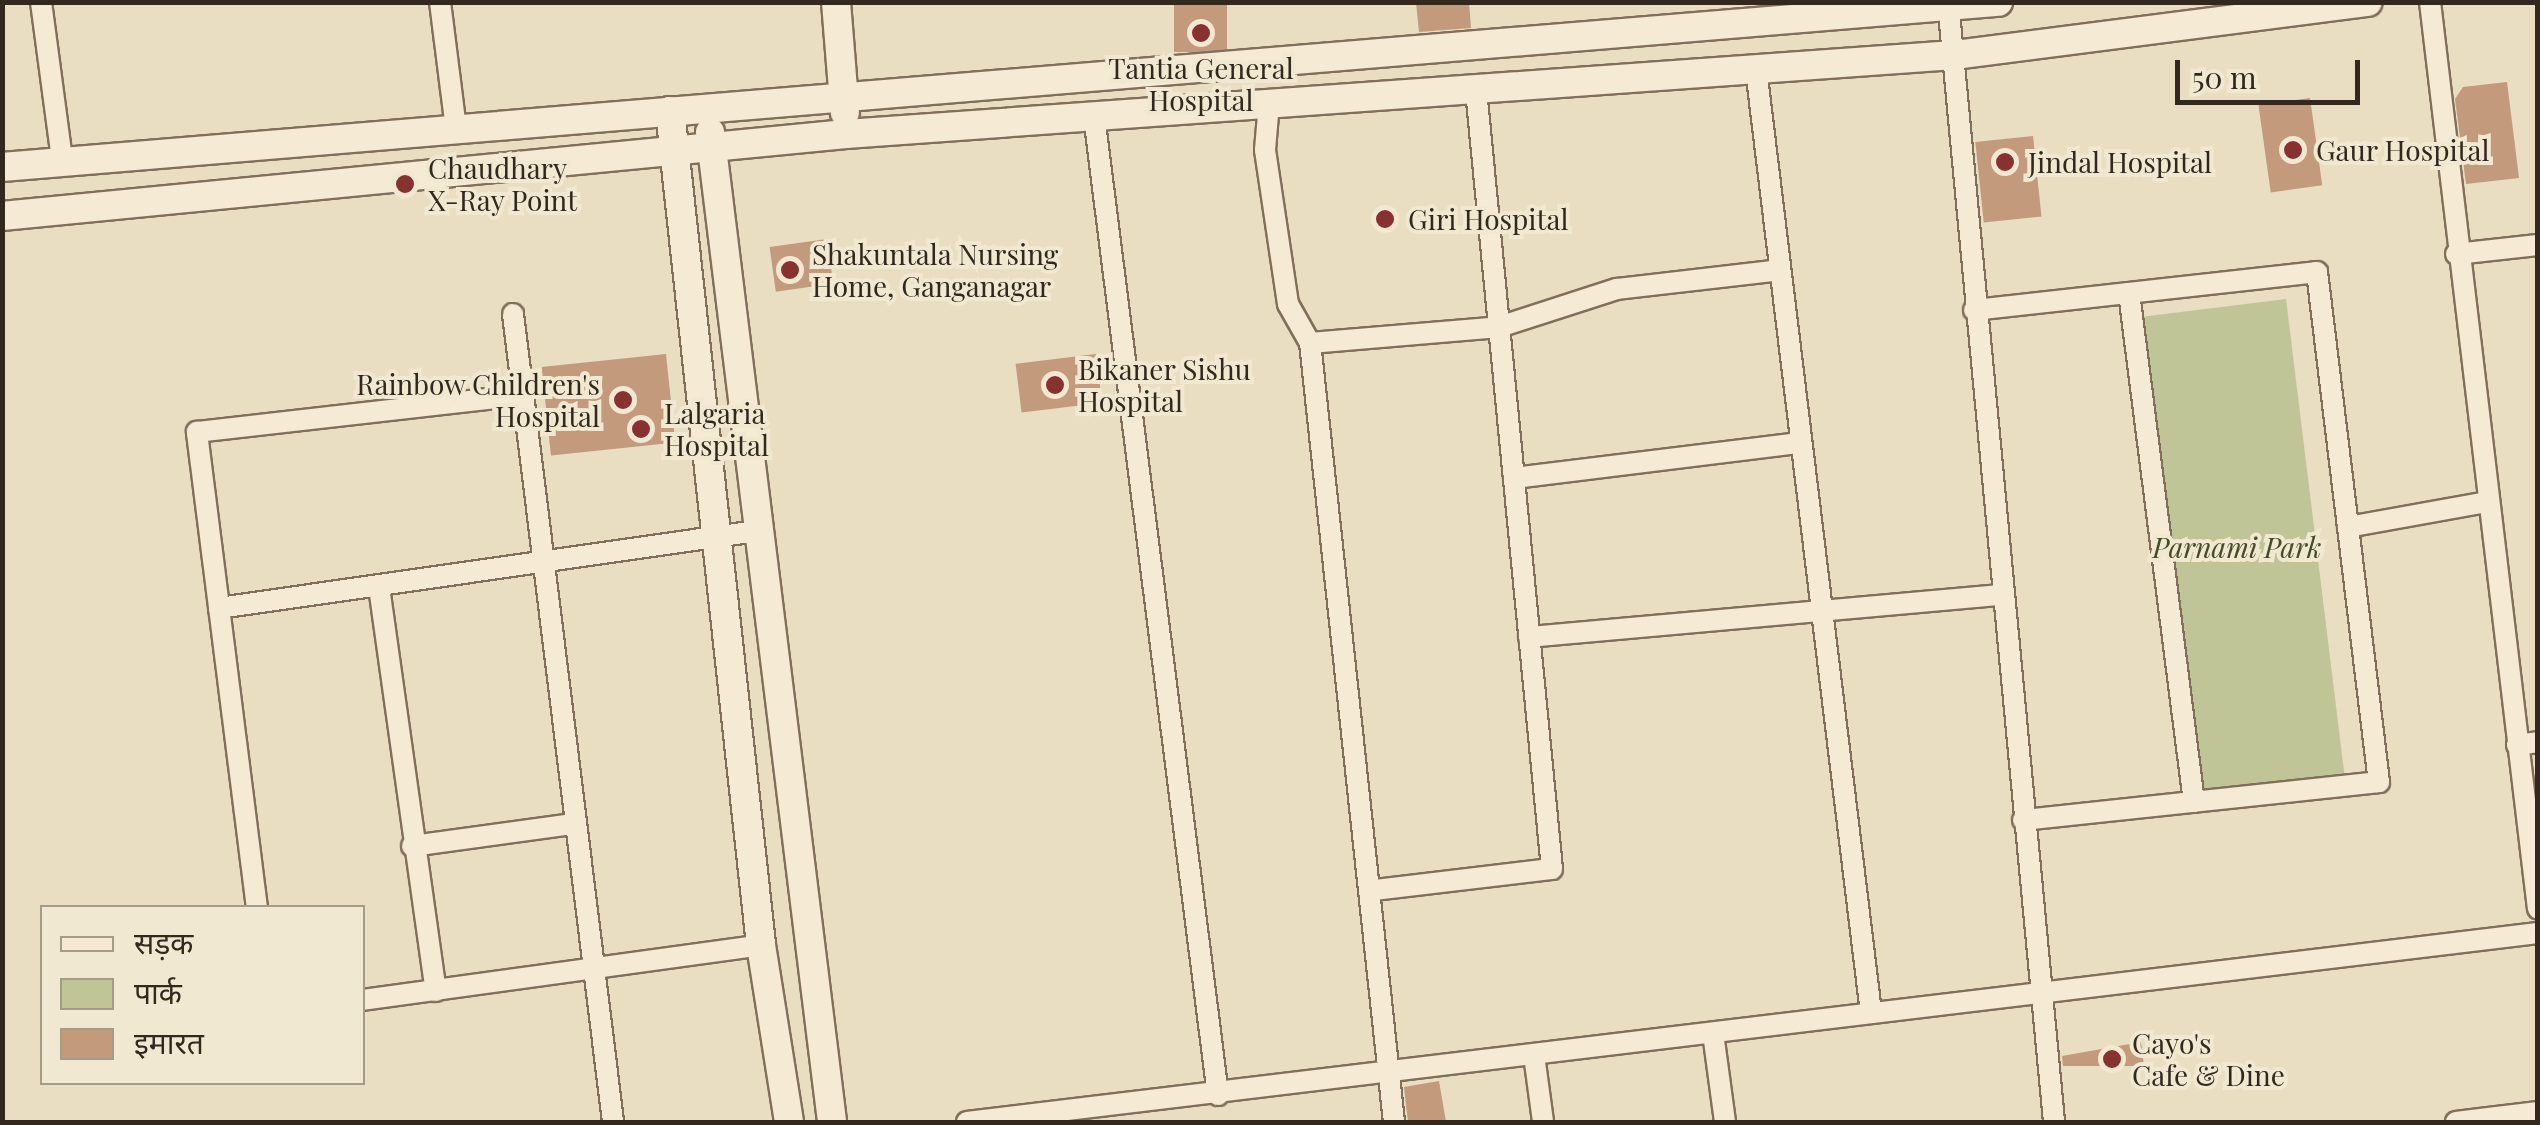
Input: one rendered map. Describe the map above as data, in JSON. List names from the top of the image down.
{
  "parks": ["Parnami Park"],
  "places": [
    "Tantia General Hospital",
    "Gaur Hospital",
    "Jindal Hospital",
    "Chaudhary X-Ray Point",
    "Giri Hospital",
    "Shakuntala Nursing Home, Ganganagar",
    "Bikaner Sishu Hospital",
    "Rainbow Children's Hospital",
    "Lalgaria Hospital",
    "Cayo's Cafe & Dine"
  ],
  "legend": ["सड़क", "पार्क", "इमारत"],
  "scale_bar": "50 m"
}
